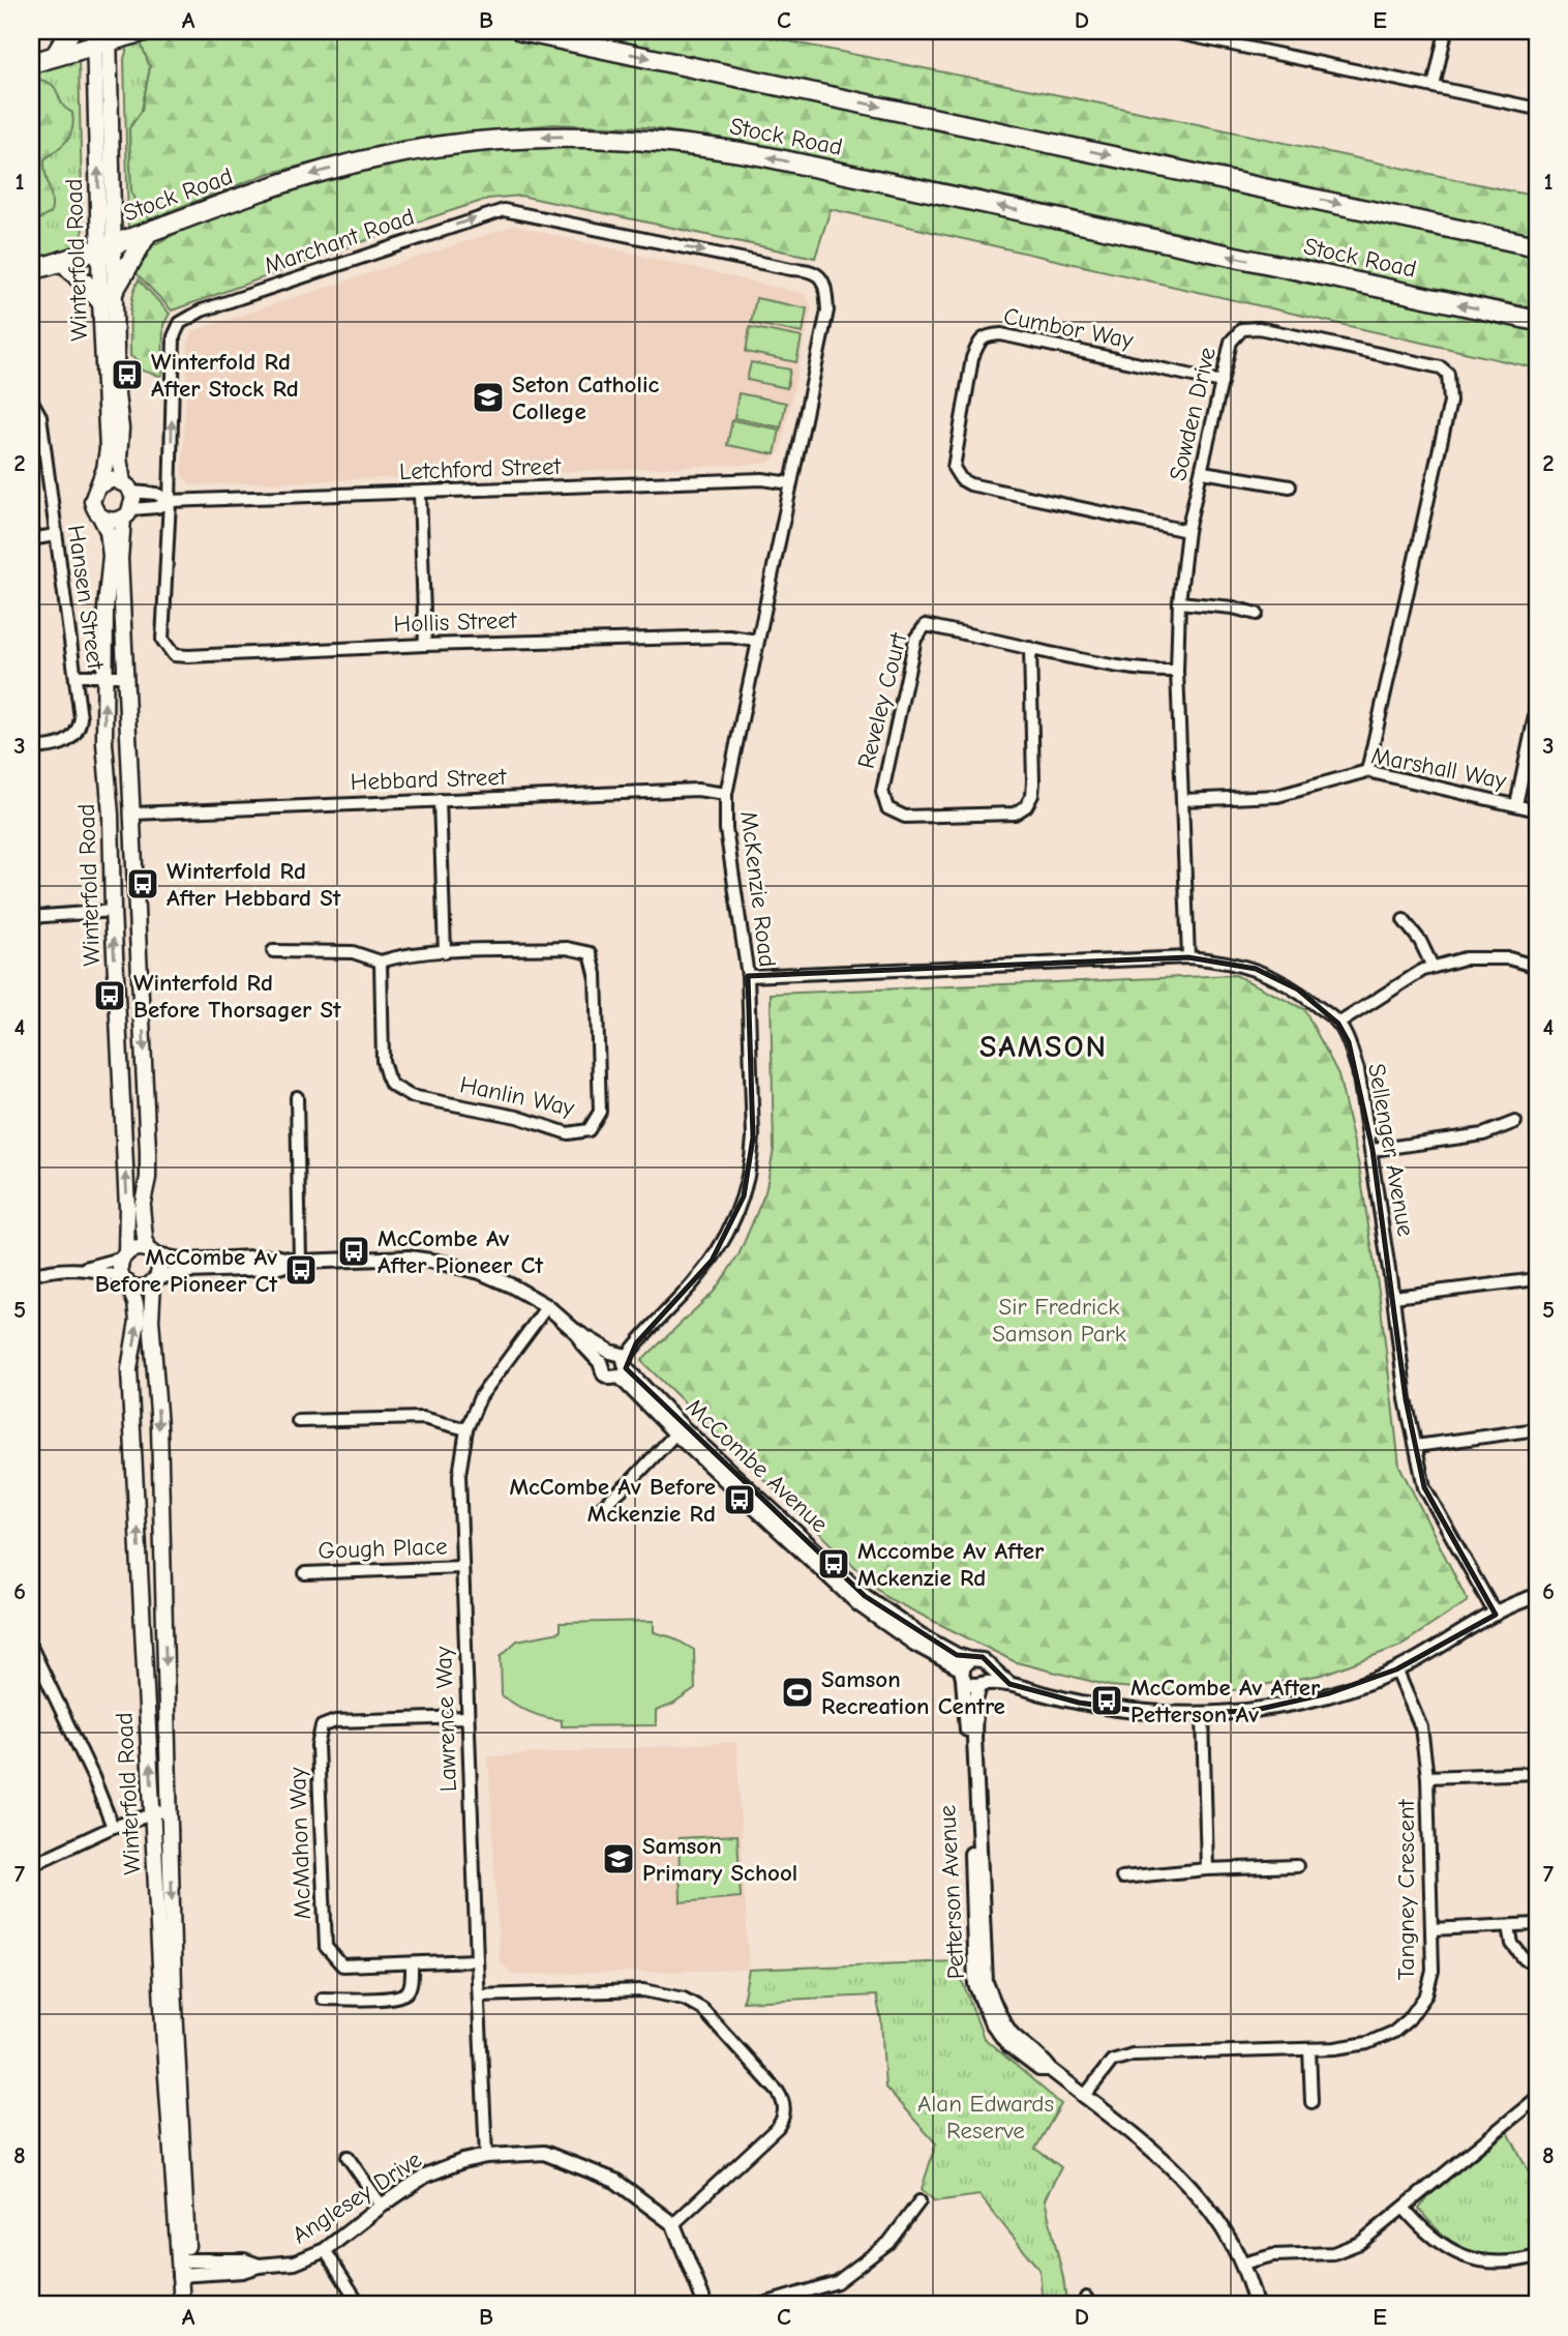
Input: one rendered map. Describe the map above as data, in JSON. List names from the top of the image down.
{
  "streets": {
    "highway": ["Stock Road"],
    "main road": ["Winterfold Road"],
    "street": [
      "Marchant Road",
      "Cumbor Way",
      "Sowden Drive",
      "Letchford Street",
      "Hansen Street",
      "Hollis Street",
      "Reveley Court",
      "Marshall Way",
      "Hebbard Street",
      "McKenzie Road",
      "Hanlin Way",
      "Sellenger Avenue",
      "McCombe Avenue",
      "Gough Place",
      "Lawrence Way",
      "McMahon Way",
      "Tangney Crescent",
      "Petterson Avenue",
      "Anglesey Drive"
    ]
  },
  "crossings": [
    ["Stock Road", "Winterfold Road"],
    ["Marchant Road", "Letchford Street"],
    ["Marchant Road", "Hollis Street"],
    ["Marchant Road", "McKenzie Road"],
    ["Winterfold Road", "Letchford Street"],
    ["Winterfold Road", "Hebbard Street"],
    ["Winterfold Road", "McCombe Avenue"],
    ["Winterfold Road", "Anglesey Drive"],
    ["Cumbor Way", "Sowden Drive"],
    ["Sowden Drive", "Reveley Court"],
    ["Sowden Drive", "Marshall Way"],
    ["Sowden Drive", "Sellenger Avenue"],
    ["Letchford Street", "McKenzie Road"],
    ["Hollis Street", "McKenzie Road"],
    ["Hebbard Street", "McKenzie Road"],
    ["McKenzie Road", "Sellenger Avenue"],
    ["McKenzie Road", "McCombe Avenue"],
    ["Sellenger Avenue", "McCombe Avenue"],
    ["McCombe Avenue", "Lawrence Way"],
    ["McCombe Avenue", "Tangney Crescent"],
    ["McCombe Avenue", "Petterson Avenue"],
    ["Gough Place", "Lawrence Way"],
    ["Lawrence Way", "McMahon Way"],
    ["Lawrence Way", "Anglesey Drive"],
    ["Tangney Crescent", "Petterson Avenue"]
  ],
  "one_way": ["Marchant Road"],
  "districts": ["SAMSON"],
  "parks": ["Sir Fredrick Samson Park", "Alan Edwards Reserve"],
  "places": {
    "bus stop": [
      "Winterfold Rd After Stock Rd",
      "Winterfold Rd After Hebbard St",
      "Winterfold Rd Before Thorsager St",
      "McCombe Av After Pioneer Ct",
      "McCombe Av Before Pioneer Ct",
      "McCombe Av Before Mckenzie Rd",
      "Mccombe Av After Mckenzie Rd",
      "McCombe Av After Petterson Av"
    ],
    "school or university": ["Seton Catholic College", "Samson Primary School"],
    "sports": ["Samson Recreation Centre"]
  },
  "grid": {
    "columns": [
      "A",
      "B",
      "C",
      "D",
      "E"
    ],
    "rows": [
      "1",
      "2",
      "3",
      "4",
      "5",
      "6",
      "7",
      "8"
    ]
  }
}
